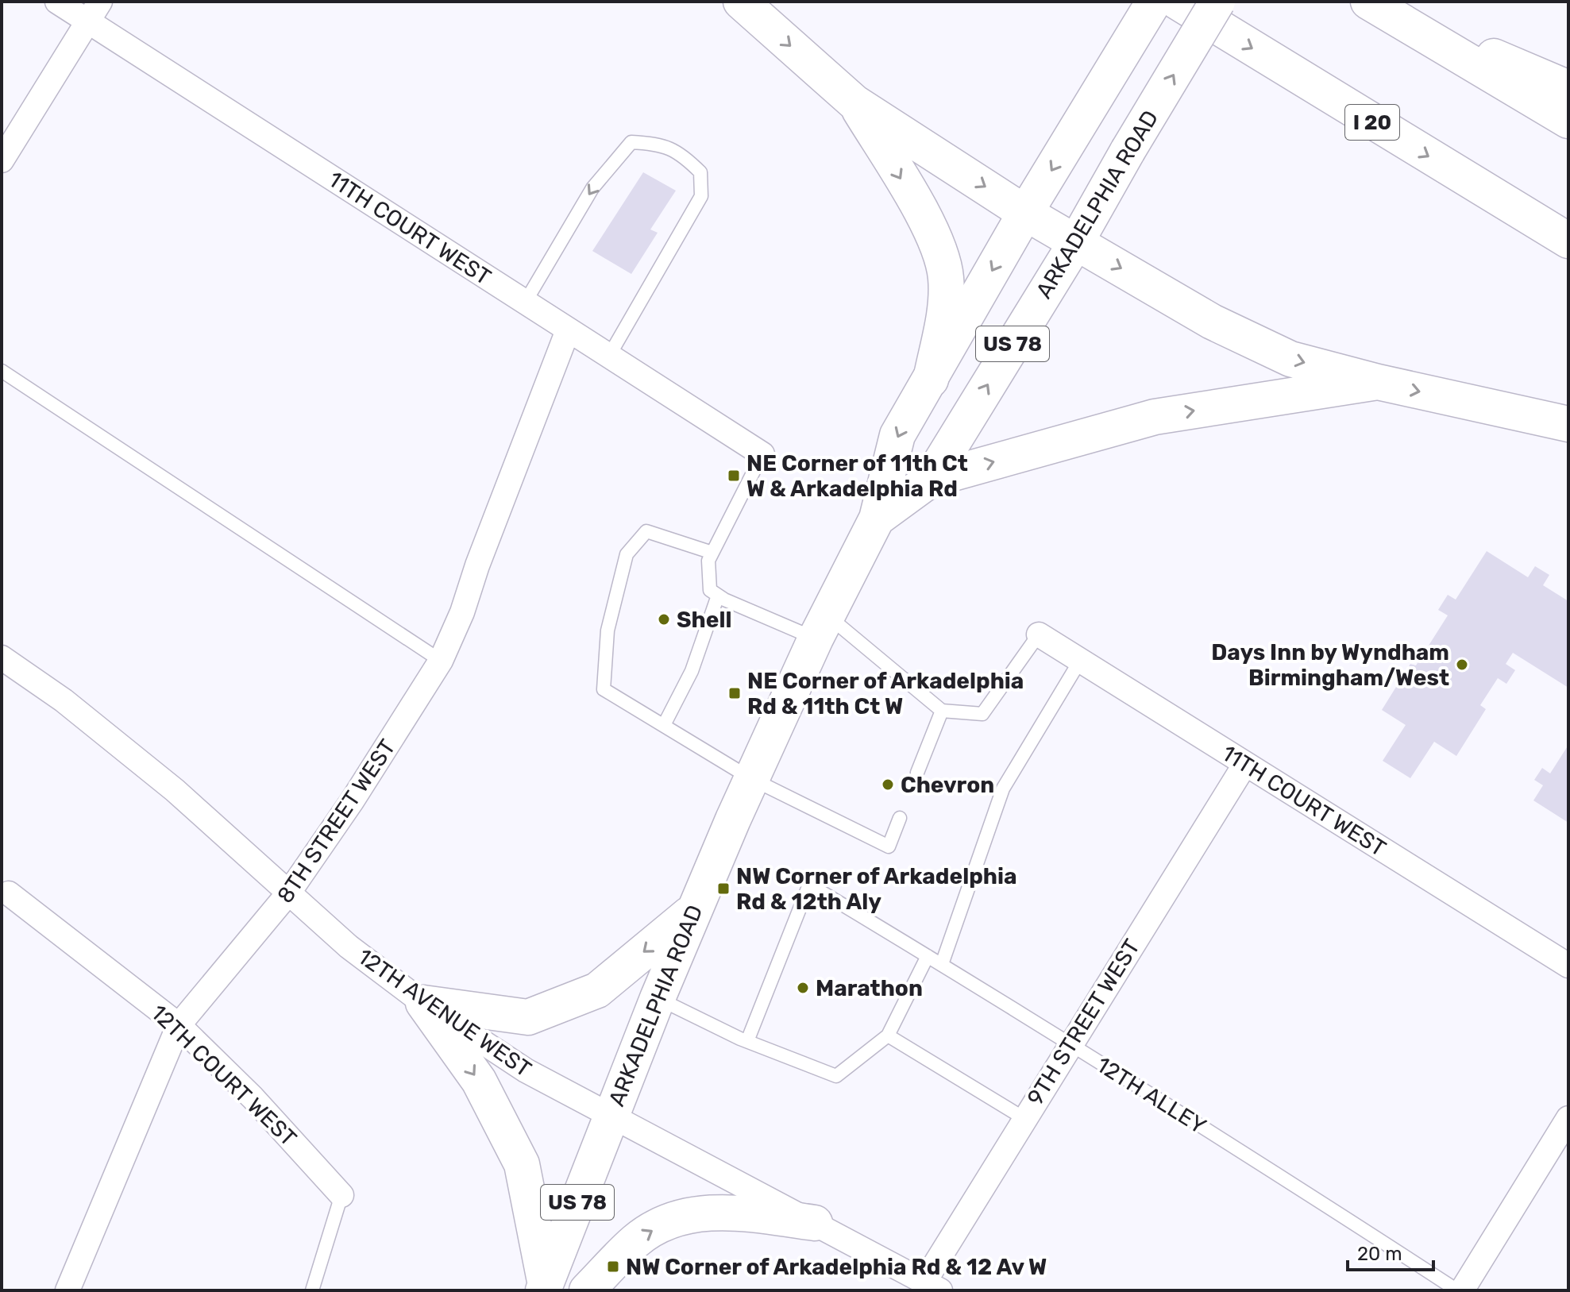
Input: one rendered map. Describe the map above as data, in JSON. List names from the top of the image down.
{
  "streets": {
    "main road": ["I 20", "ARKADELPHIA ROAD", "US 78"],
    "street": [
      "11TH COURT WEST",
      "8TH STREET WEST",
      "12TH AVENUE WEST",
      "9TH STREET WEST",
      "12TH COURT WEST"
    ],
    "lane": ["12TH ALLEY"]
  },
  "crossings": [
    ["ARKADELPHIA ROAD", "12TH AVENUE WEST"],
    ["11TH COURT WEST", "8TH STREET WEST"],
    ["11TH COURT WEST", "9TH STREET WEST"],
    ["8TH STREET WEST", "12TH AVENUE WEST"],
    ["8TH STREET WEST", "12TH COURT WEST"],
    ["12TH AVENUE WEST", "9TH STREET WEST"],
    ["9TH STREET WEST", "12TH ALLEY"]
  ],
  "places": {
    "transit": [
      "NE Corner of 11th Ct W & Arkadelphia Rd",
      "NE Corner of Arkadelphia Rd & 11th Ct W",
      "NW Corner of Arkadelphia Rd & 12th Aly",
      "NW Corner of Arkadelphia Rd & 12 Av W"
    ],
    "other": [
      "Shell",
      "Days Inn by Wyndham Birmingham/West",
      "Chevron",
      "Marathon"
    ]
  },
  "scale_bar": "20 m"
}
